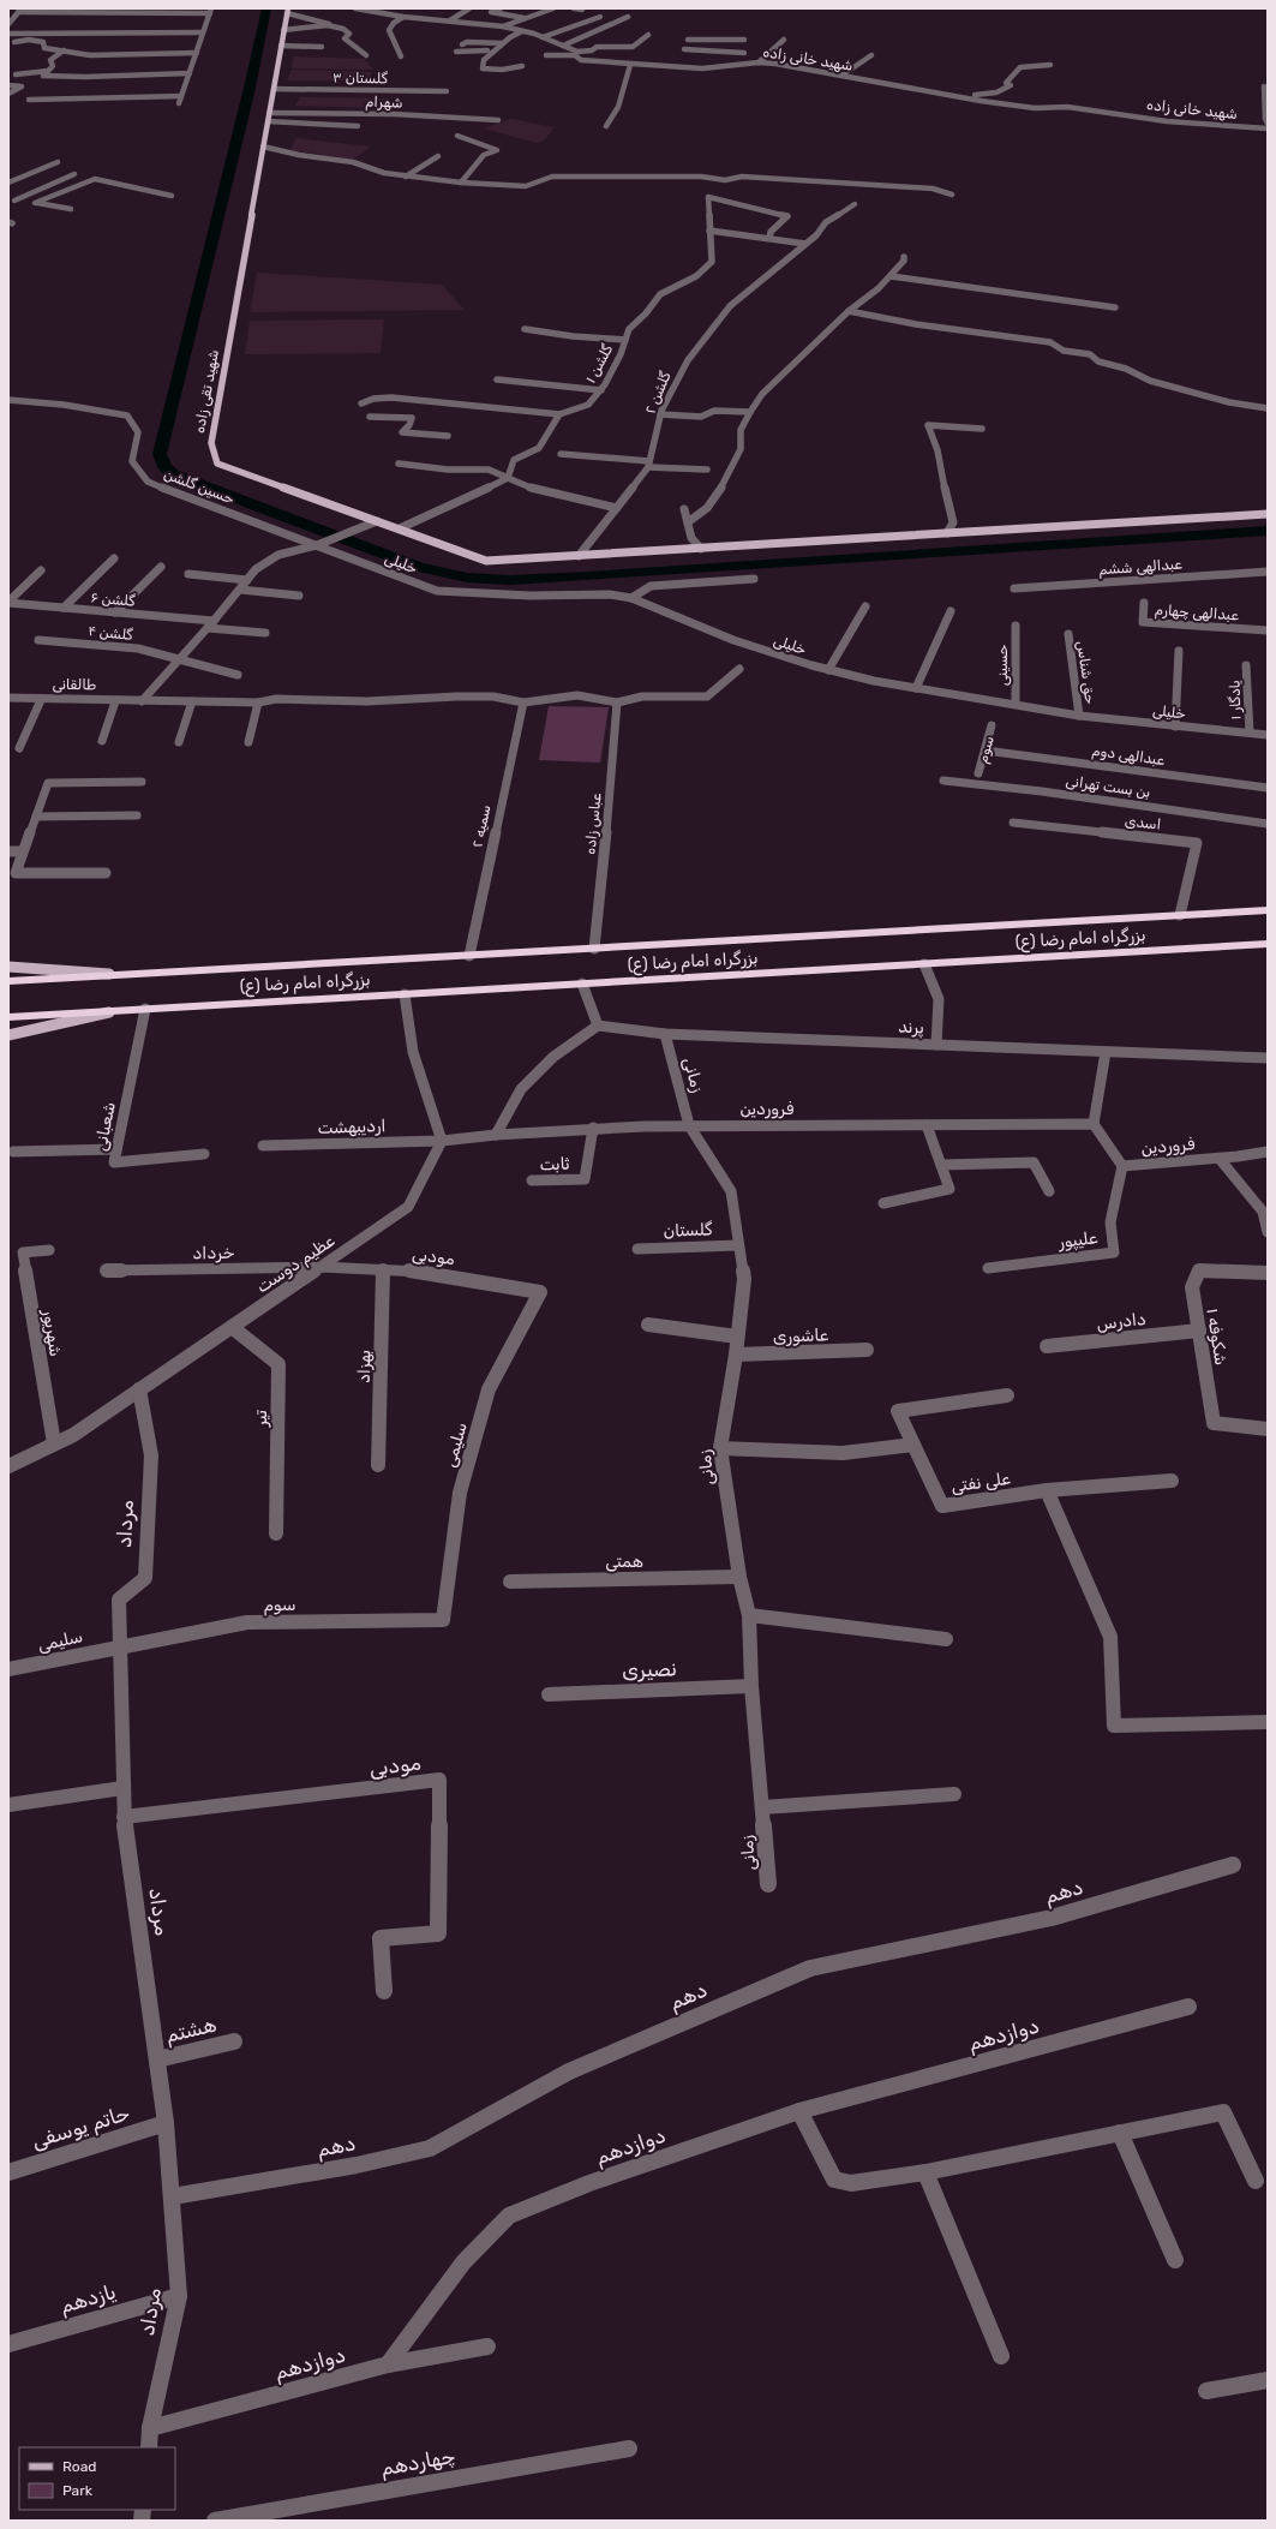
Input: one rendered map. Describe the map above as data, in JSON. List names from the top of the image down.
{
  "streets": {
    "highway": ["بزرگراه امام رضا (ع)"],
    "main road": ["شهید تقی زاده"],
    "street": [
      "شهید خانی زاده",
      "گلستان ۳",
      "شهرام",
      "گلشن ۱",
      "گلشن ۲",
      "حسین گلشن",
      "خلیلی",
      "عبدالهی ششم",
      "گلشن ۶",
      "عبدالهی چهارم",
      "گلشن ۴",
      "حسینی",
      "حق شناس",
      "طالقانی",
      "یادگار ۱",
      "سوم",
      "عبدالهی دوم",
      "بن بست تهرانی",
      "اسدی",
      "عباس زاده",
      "سمیه ۲",
      "پرند",
      "زمانی",
      "فروردین",
      "شعبانی",
      "اردیبهشت",
      "ثابت",
      "گلستان",
      "علیپور",
      "خرداد",
      "مودبی",
      "عظیم دوست",
      "دادرس",
      "شهریور",
      "عاشوری",
      "شکوفه ۱",
      "بهزاد",
      "تیر",
      "سلیمی",
      "علی نفتی",
      "مرداد",
      "همتی",
      "نصیری",
      "دهم",
      "هشتم",
      "دوازدهم",
      "حاتم یوسفی",
      "یازدهم",
      "چهاردهم"
    ]
  },
  "crossings": [
    ["گلستان ۳", "شهید تقی زاده"],
    ["شهرام", "شهید تقی زاده"],
    ["شهید تقی زاده", "گلشن ۲"],
    ["حسین گلشن", "خلیلی"],
    ["خلیلی", "حسینی"],
    ["خلیلی", "حق شناس"],
    ["خلیلی", "یادگار ۱"],
    ["طالقانی", "سمیه ۲"],
    ["سوم", "عبدالهی دوم"],
    ["سوم", "سلیمی"],
    ["سوم", "مرداد"],
    ["اسدی", "بزرگراه امام رضا (ع)"],
    ["عباس زاده", "بزرگراه امام رضا (ع)"],
    ["سمیه ۲", "بزرگراه امام رضا (ع)"],
    ["بزرگراه امام رضا (ع)", "شعبانی"],
    ["پرند", "زمانی"],
    ["زمانی", "فروردین"],
    ["زمانی", "گلستان"],
    ["زمانی", "عاشوری"],
    ["زمانی", "همتی"],
    ["زمانی", "نصیری"],
    ["فروردین", "اردیبهشت"],
    ["فروردین", "ثابت"],
    ["فروردین", "علیپور"],
    ["فروردین", "عظیم دوست"],
    ["اردیبهشت", "عظیم دوست"],
    ["خرداد", "مودبی"],
    ["خرداد", "عظیم دوست"],
    ["مودبی", "عظیم دوست"],
    ["مودبی", "بهزاد"],
    ["مودبی", "سلیمی"],
    ["مودبی", "مرداد"],
    ["عظیم دوست", "شهریور"],
    ["عظیم دوست", "تیر"],
    ["عظیم دوست", "مرداد"],
    ["دادرس", "شکوفه ۱"],
    ["سلیمی", "مرداد"],
    ["مرداد", "دهم"],
    ["مرداد", "هشتم"],
    ["مرداد", "دوازدهم"],
    ["مرداد", "حاتم یوسفی"],
    ["مرداد", "یازدهم"]
  ],
  "legend": ["Road", "Park"]
}
